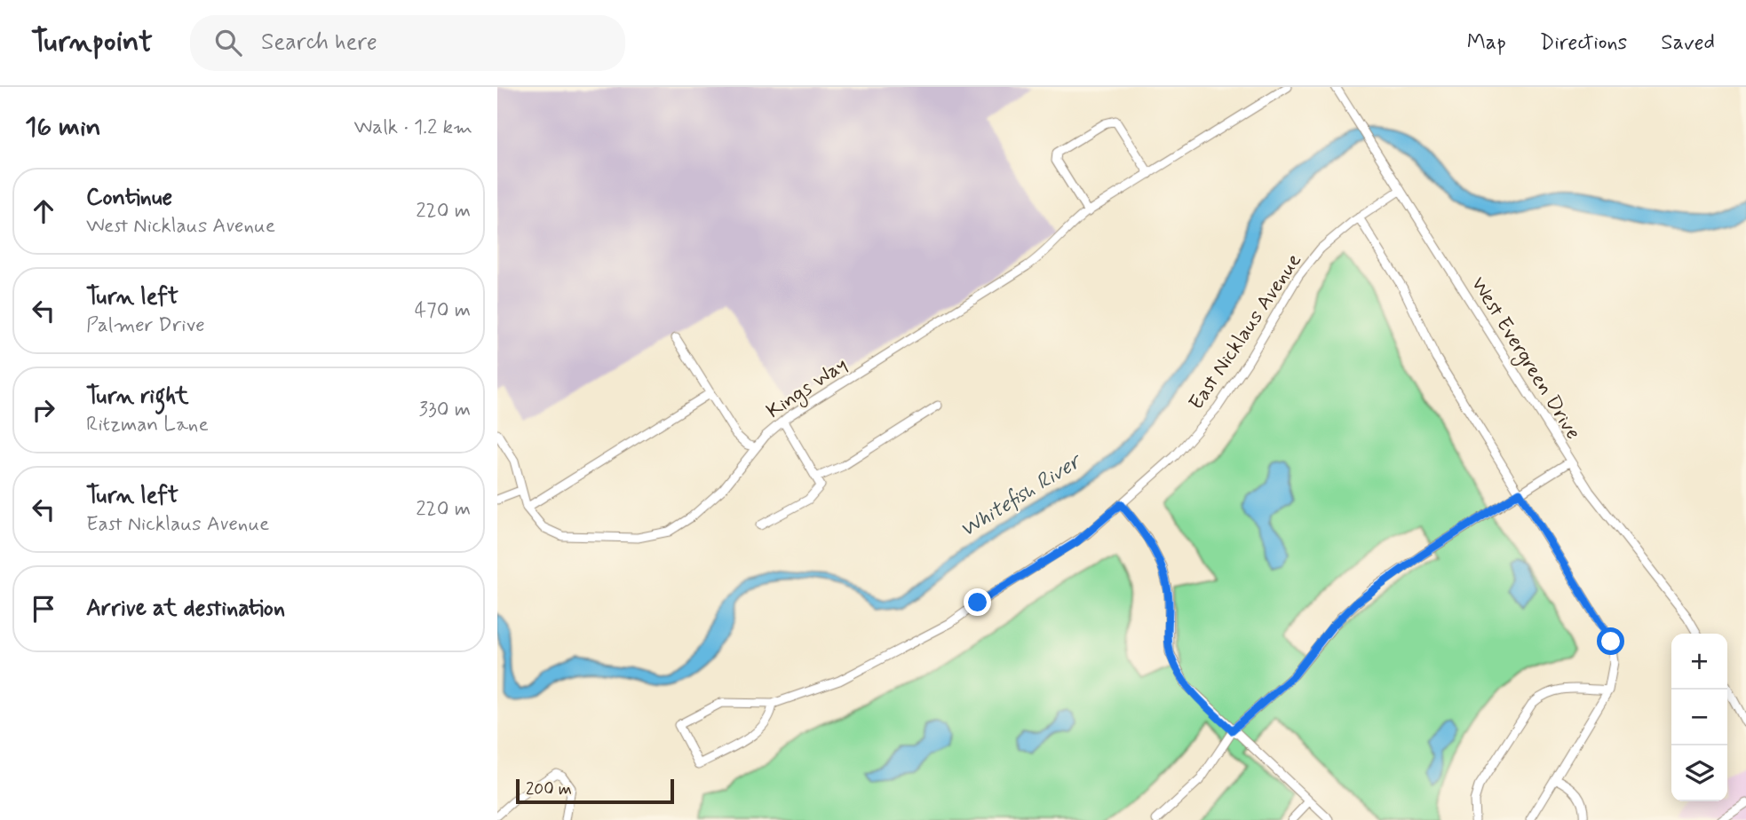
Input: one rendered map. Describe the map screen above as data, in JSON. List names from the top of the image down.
{
  "streets": {
    "street": ["East Nicklaus Avenue", "West Evergreen Drive", "Kings Way"]
  },
  "crossings": [
    ["East Nicklaus Avenue", "West Evergreen Drive"]
  ],
  "water": ["Whitefish River"],
  "scale_bar": "200 m",
  "page": {
    "header": "Turnpoint",
    "search": "Search here",
    "nav": ["Map", "Directions", "Saved"],
    "heading": ["16 min", "Walk · 1.2 km"],
    "list": [
      ["Continue", "West Nicklaus Avenue", "220 m"],
      ["Turn left", "Palmer Drive", "470 m"],
      ["Turn right", "Ritzman Lane", "330 m"],
      ["Turn left", "East Nicklaus Avenue", "220 m"],
      "Arrive at destination"
    ],
    "map_buttons": ["+", "−"],
    "scale": "200 m"
  }
}
